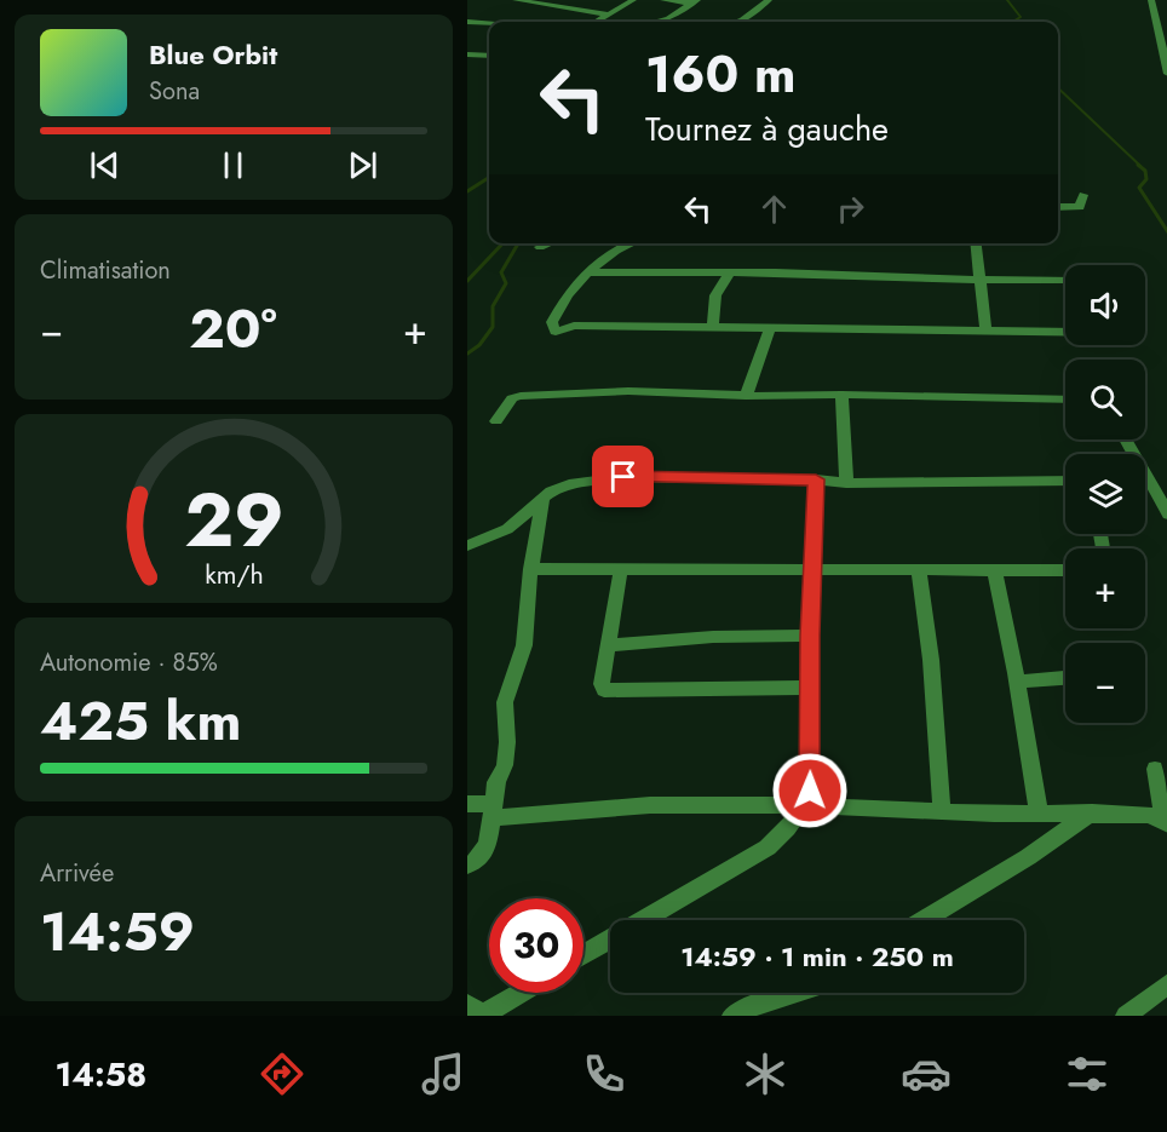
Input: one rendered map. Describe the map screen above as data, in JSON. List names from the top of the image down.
{
  "page": {
    "turn": ["160 m", "Tournez à gauche"],
    "song": ["Blue Orbit", "Sona"],
    "tile": [
      "Climatisation",
      ["Autonomie · 85%", "425 km"],
      ["Arrivée", "14:59"]
    ],
    "map_buttons": ["+", "−"],
    "heat": ["−", "20°", "+"],
    "limit": "30",
    "trip": "14:59 · 1 min · 250 m",
    "tabs": "14:58",
    "gauge": ["29", "km/h"]
  }
}
